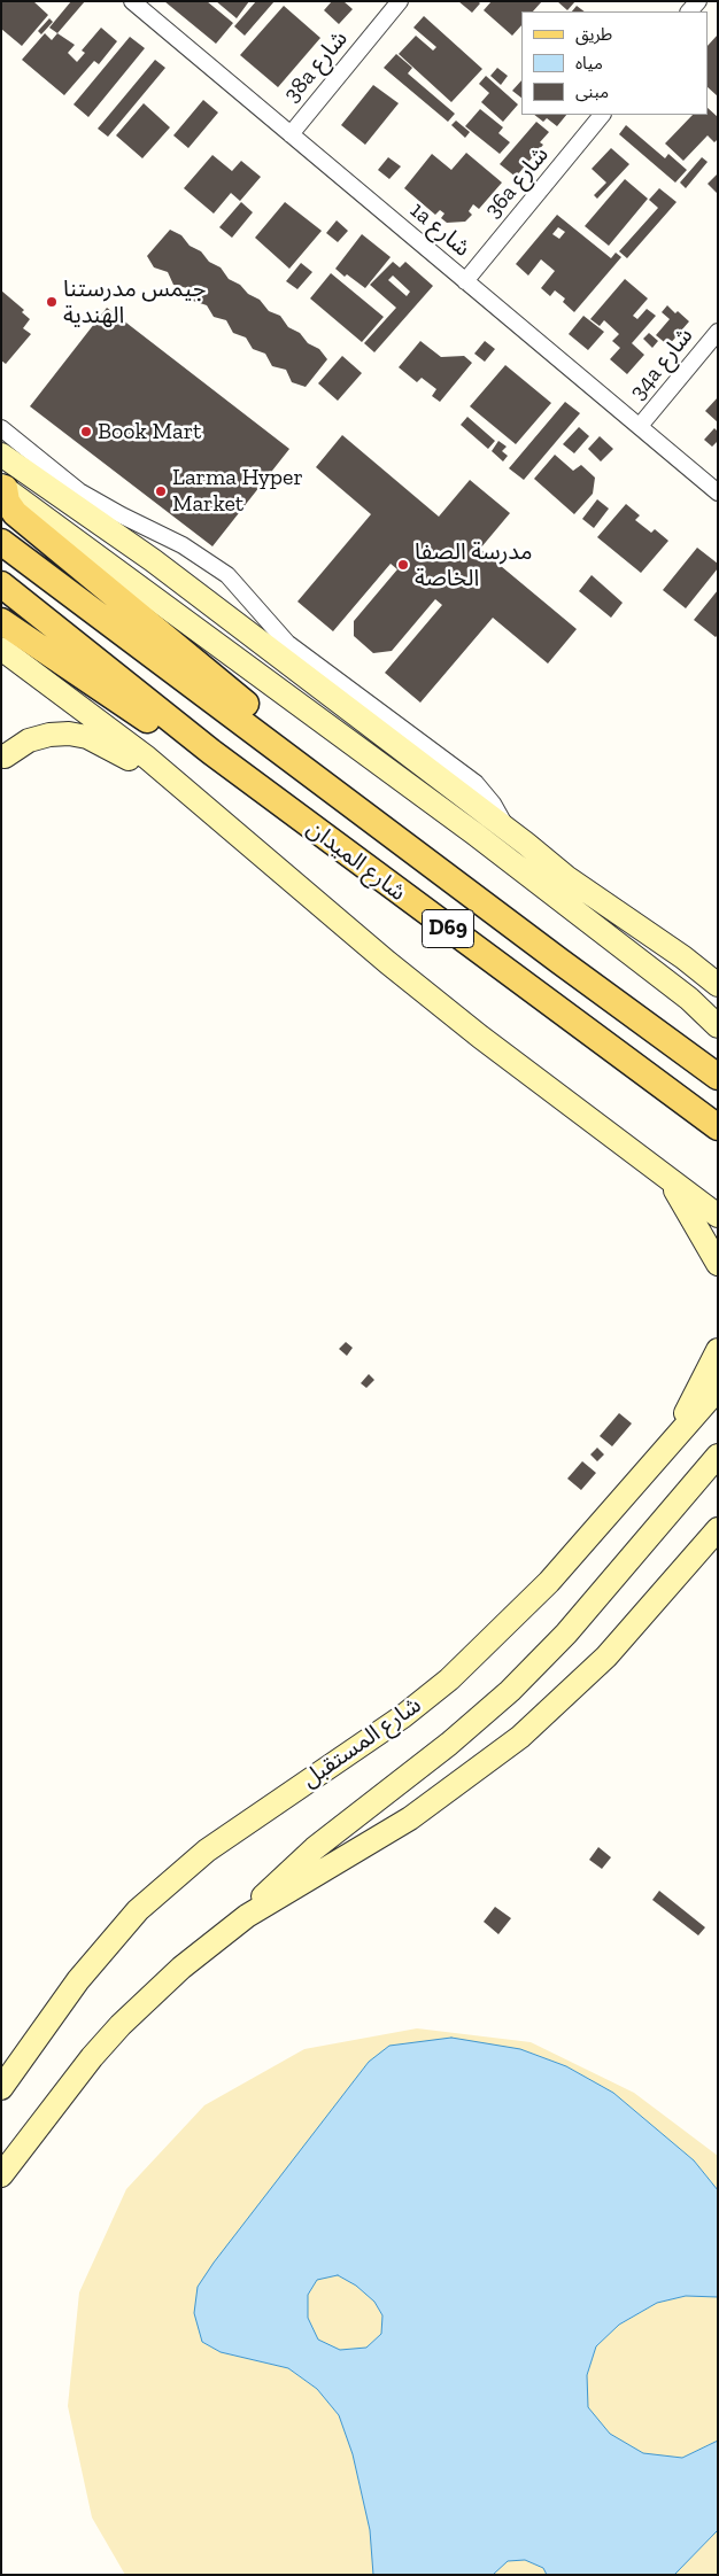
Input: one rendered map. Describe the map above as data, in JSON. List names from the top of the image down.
{
  "streets": {
    "main road": ["شارع الميدان", "D69", "شارع المستقبل"],
    "street": [
      "38a شارع",
      "36a شارع",
      "1a شارع",
      "34a شارع"
    ]
  },
  "crossings": [
    ["38a شارع", "1a شارع"],
    ["36a شارع", "1a شارع"],
    ["1a شارع", "34a شارع"]
  ],
  "places": [
    "جيمس مدرستنا الهندية",
    "Book Mart",
    "Larma Hyper Market",
    "مدرسة الصفا الخاصة"
  ],
  "legend": ["طريق", "مياه", "مبنى"]
}
